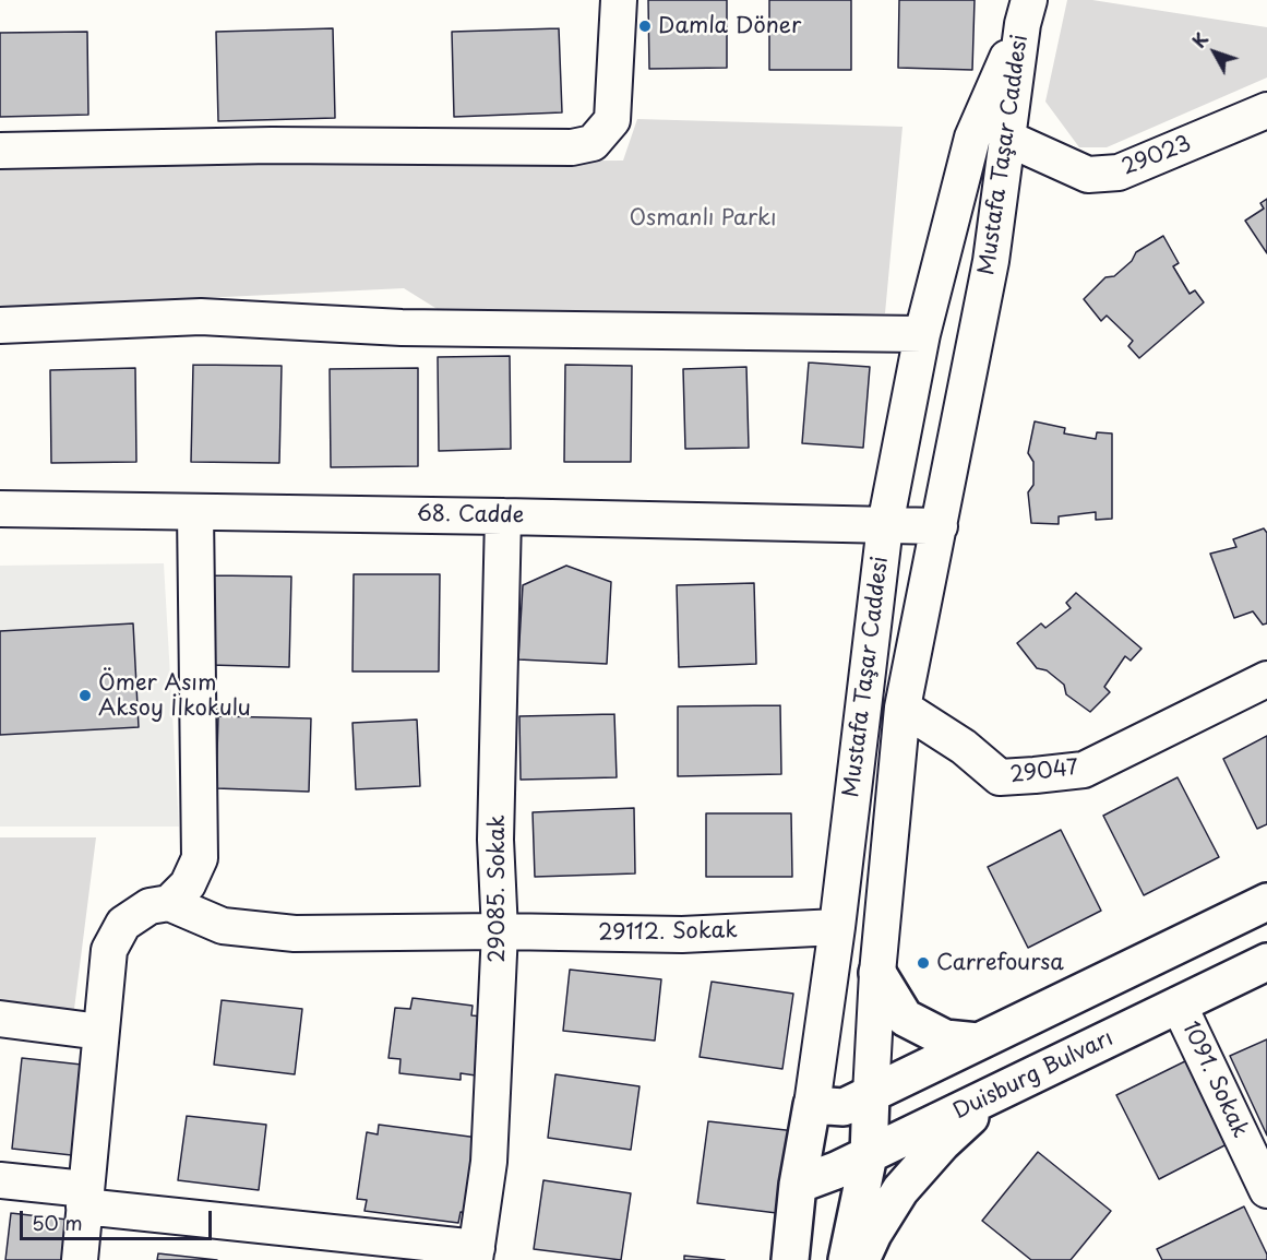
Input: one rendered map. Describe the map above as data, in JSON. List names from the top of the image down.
{
  "streets": {
    "main road": ["Mustafa Taşar Caddesi", "Duisburg Bulvarı"],
    "street": [
      "29023",
      "68. Cadde",
      "29047",
      "29085. Sokak",
      "29112. Sokak",
      "1091. Sokak"
    ]
  },
  "crossings": [
    ["Mustafa Taşar Caddesi", "29023"],
    ["Mustafa Taşar Caddesi", "68. Cadde"],
    ["Mustafa Taşar Caddesi", "29047"],
    ["Mustafa Taşar Caddesi", "29112. Sokak"],
    ["Mustafa Taşar Caddesi", "Duisburg Bulvarı"],
    ["68. Cadde", "29085. Sokak"],
    ["29085. Sokak", "29112. Sokak"],
    ["Duisburg Bulvarı", "1091. Sokak"]
  ],
  "parks": ["Osmanlı Parkı"],
  "places": ["Damla Döner", "Ömer Asım Aksoy İlkokulu", "Carrefoursa"],
  "scale_bar": "50 m",
  "north": "top left"
}
